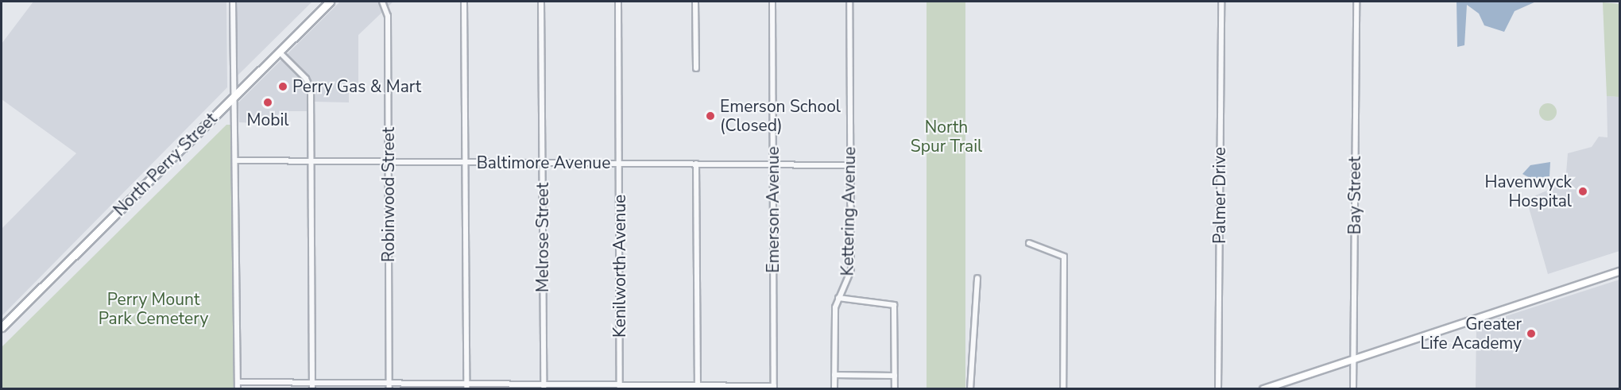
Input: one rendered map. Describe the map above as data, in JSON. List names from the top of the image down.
{
  "streets": {
    "main road": ["North Perry Street"],
    "street": [
      "Baltimore Avenue",
      "Robinwood Street",
      "Palmer Drive",
      "Bay Street",
      "Emerson Avenue",
      "Kettering Avenue",
      "Melrose Street",
      "Kenilworth Avenue"
    ]
  },
  "crossings": [
    ["Baltimore Avenue", "Robinwood Street"],
    ["Baltimore Avenue", "Emerson Avenue"],
    ["Baltimore Avenue", "Kettering Avenue"],
    ["Baltimore Avenue", "Melrose Street"],
    ["Baltimore Avenue", "Kenilworth Avenue"]
  ],
  "parks": ["North Spur Trail", "Perry Mount Park Cemetery"],
  "places": [
    "Perry Gas & Mart",
    "Mobil",
    "Emerson School (Closed)",
    "Havenwyck Hospital",
    "Greater Life Academy"
  ]
}
